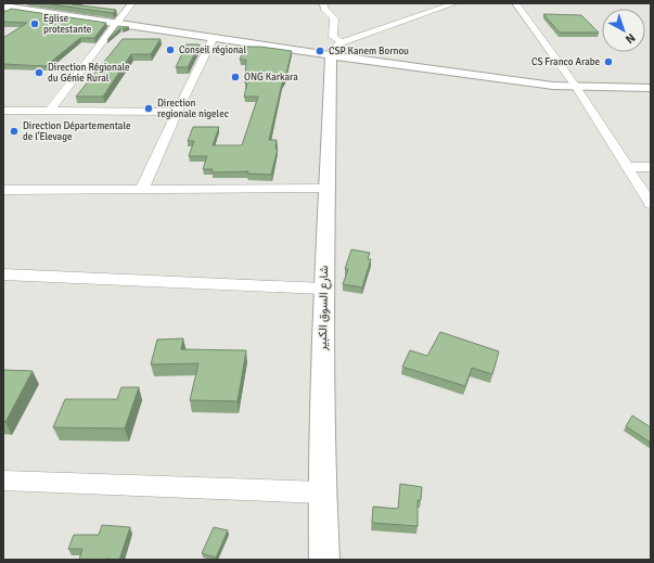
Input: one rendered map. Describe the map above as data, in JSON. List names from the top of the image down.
{
  "streets": {
    "street": ["شارع السوق الكبير"]
  },
  "places": [
    "Eglise protestante",
    "Conseil régional",
    "CSP Kanem Bornou",
    "CS Franco Arabe",
    "Direction Régionale du Génie Rural",
    "ONG Karkara",
    "Direction regionale nigelec",
    "Direction Départementale de l'Elevage"
  ],
  "north": "bottom right"
}
